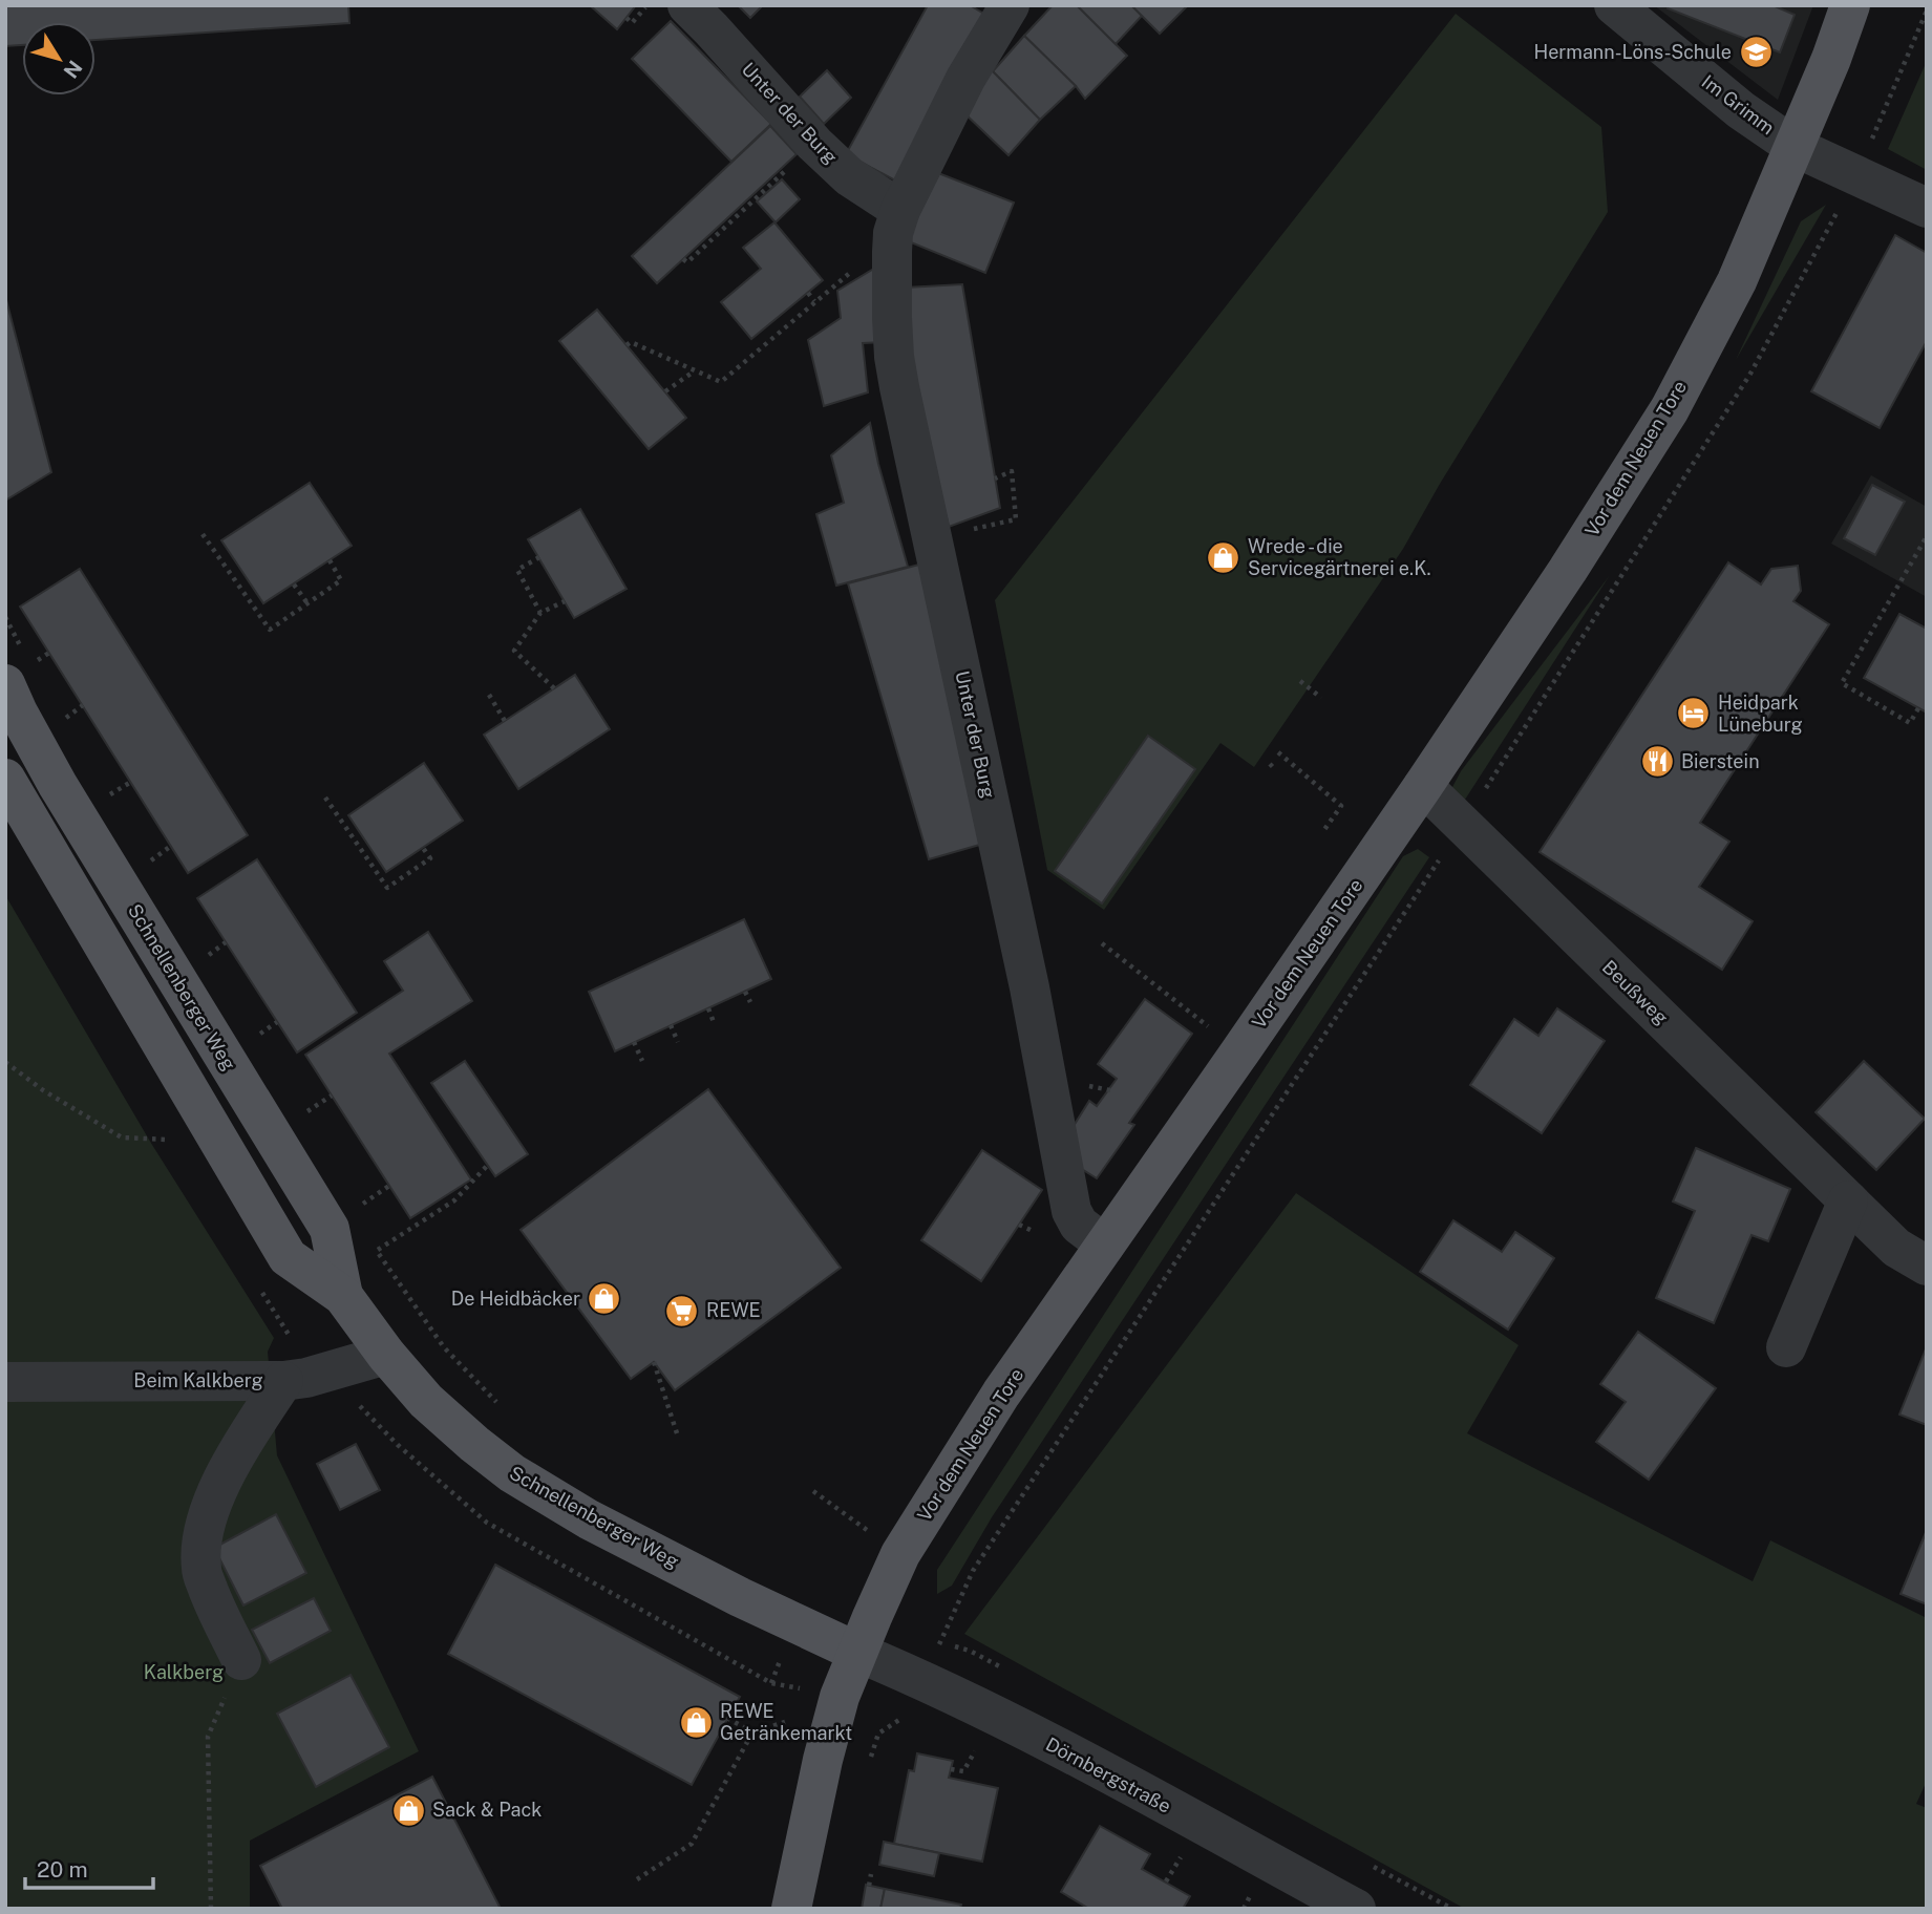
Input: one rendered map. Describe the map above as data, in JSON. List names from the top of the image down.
{
  "streets": {
    "main road": ["Vor dem Neuen Tore", "Schnellenberger Weg"],
    "street": [
      "Im Grimm",
      "Unter der Burg",
      "Beußweg",
      "Beim Kalkberg",
      "Dörnbergstraße"
    ]
  },
  "crossings": [
    ["Im Grimm", "Vor dem Neuen Tore"],
    ["Unter der Burg", "Vor dem Neuen Tore"],
    ["Vor dem Neuen Tore", "Schnellenberger Weg"],
    ["Vor dem Neuen Tore", "Beußweg"],
    ["Vor dem Neuen Tore", "Dörnbergstraße"],
    ["Schnellenberger Weg", "Beim Kalkberg"],
    ["Schnellenberger Weg", "Dörnbergstraße"]
  ],
  "parks": ["Kalkberg"],
  "places": {
    "school or university": ["Hermann-Löns-Schule"],
    "shop": [
      "Wrede - die Servicegärtnerei e.K.",
      "De Heidbäcker",
      "REWE Getränkemarkt",
      "Sack & Pack"
    ],
    "hotel": ["Heidpark Lüneburg"],
    "restaurant": ["Bierstein"],
    "supermarket": ["REWE"]
  },
  "scale_bar": "20 m",
  "north": "bottom right"
}
